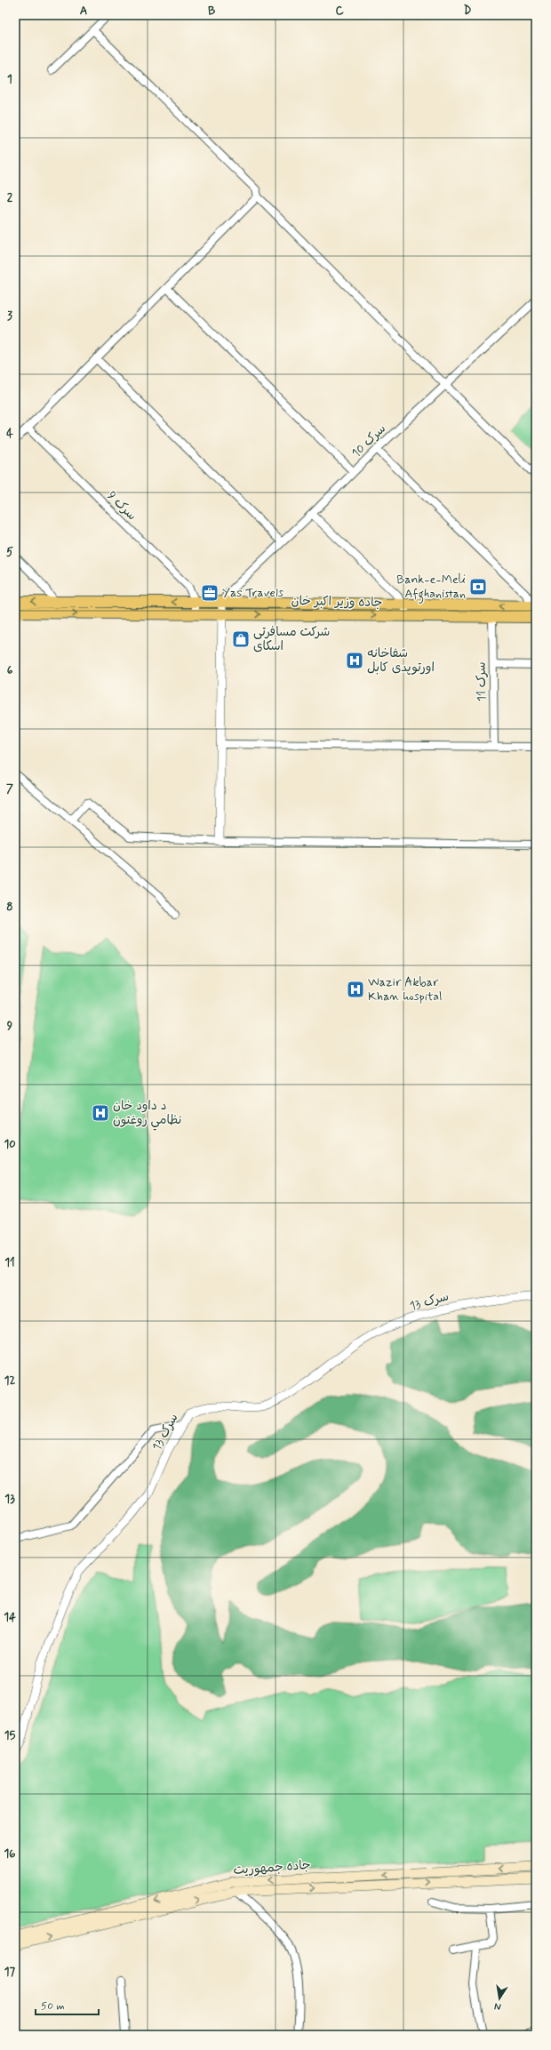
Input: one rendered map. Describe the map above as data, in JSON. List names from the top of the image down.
{
  "streets": {
    "main road": ["جاده وزیر اکبر خان", "جاده جمهوریت"],
    "street": [
      "سرک 10",
      "سرک 9",
      "سرک 11",
      "سرک 13"
    ]
  },
  "crossings": [
    ["جاده وزیر اکبر خان", "سرک 11"]
  ],
  "places": {
    "bank": ["Bank-e-Meli Afghanistan"],
    "office": ["Yas Travels"],
    "shop": ["شرکت مسافرتی اسکای"],
    "hospital": ["شفاخانه اورتوپدی کابل", "Wazir Akbar Khan hospital", "د داود خان نظامي روغتون"]
  },
  "scale_bar": "50 m",
  "north": "bottom",
  "grid": {
    "columns": [
      "A",
      "B",
      "C",
      "D"
    ],
    "rows": [
      "1",
      "2",
      "3",
      "4",
      "5",
      "6",
      "7",
      "8",
      "9",
      "10",
      "11",
      "12",
      "13",
      "14",
      "15",
      "16",
      "17"
    ]
  }
}
